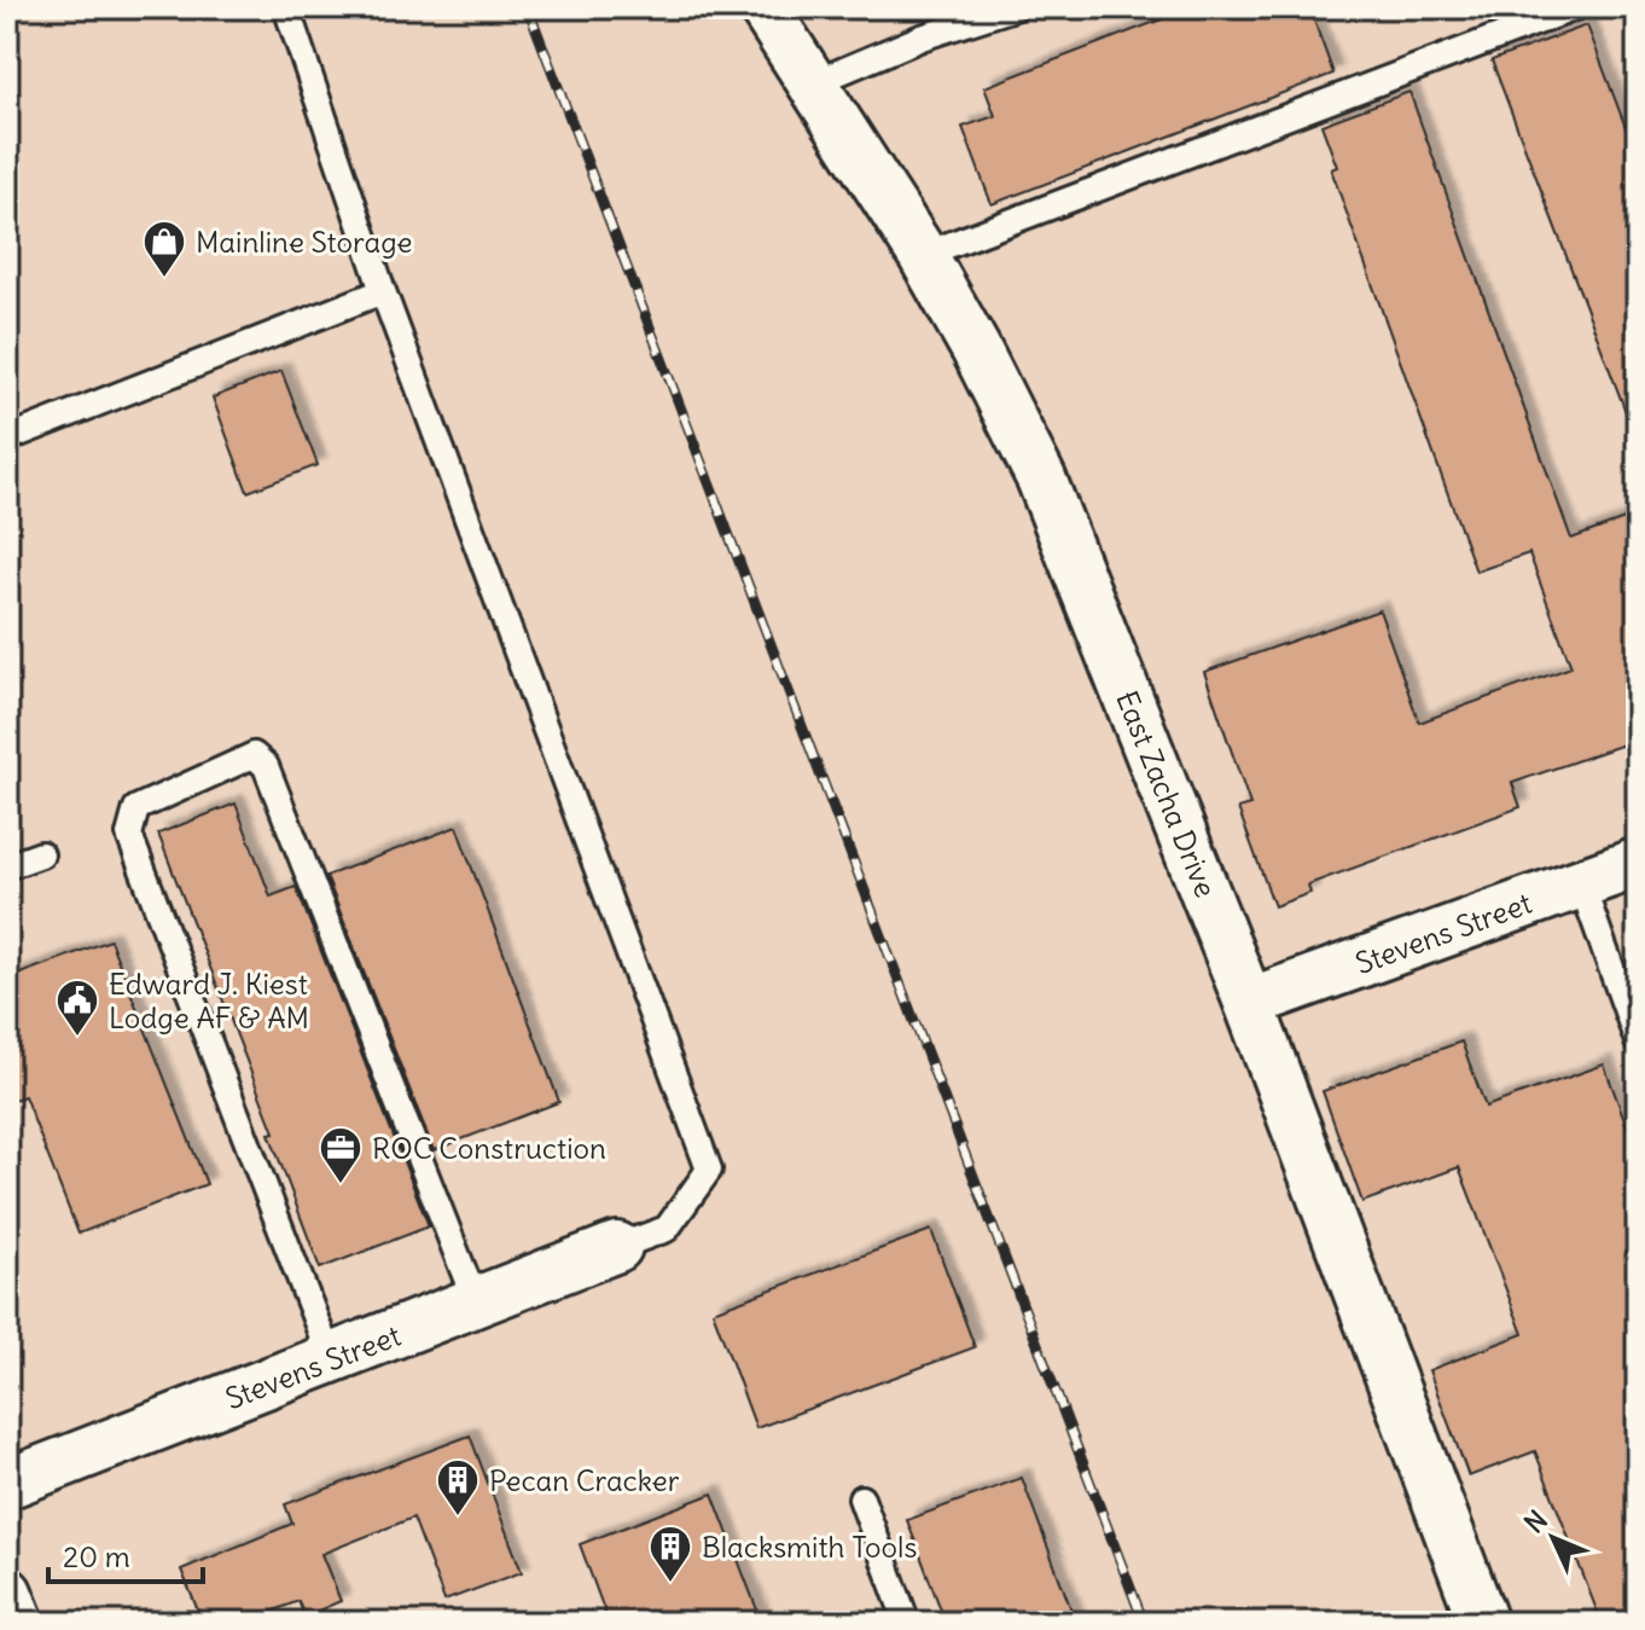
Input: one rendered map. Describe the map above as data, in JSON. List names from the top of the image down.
{
  "streets": {
    "street": ["East Zacha Drive", "Stevens Street"]
  },
  "crossings": [
    ["East Zacha Drive", "Stevens Street"]
  ],
  "places": {
    "shop": ["Mainline Storage"],
    "public building": ["Edward J. Kiest Lodge AF & AM"],
    "office": ["ROC Construction"],
    "building": ["Pecan Cracker", "Blacksmith Tools"]
  },
  "scale_bar": "20 m",
  "north": "top left"
}
